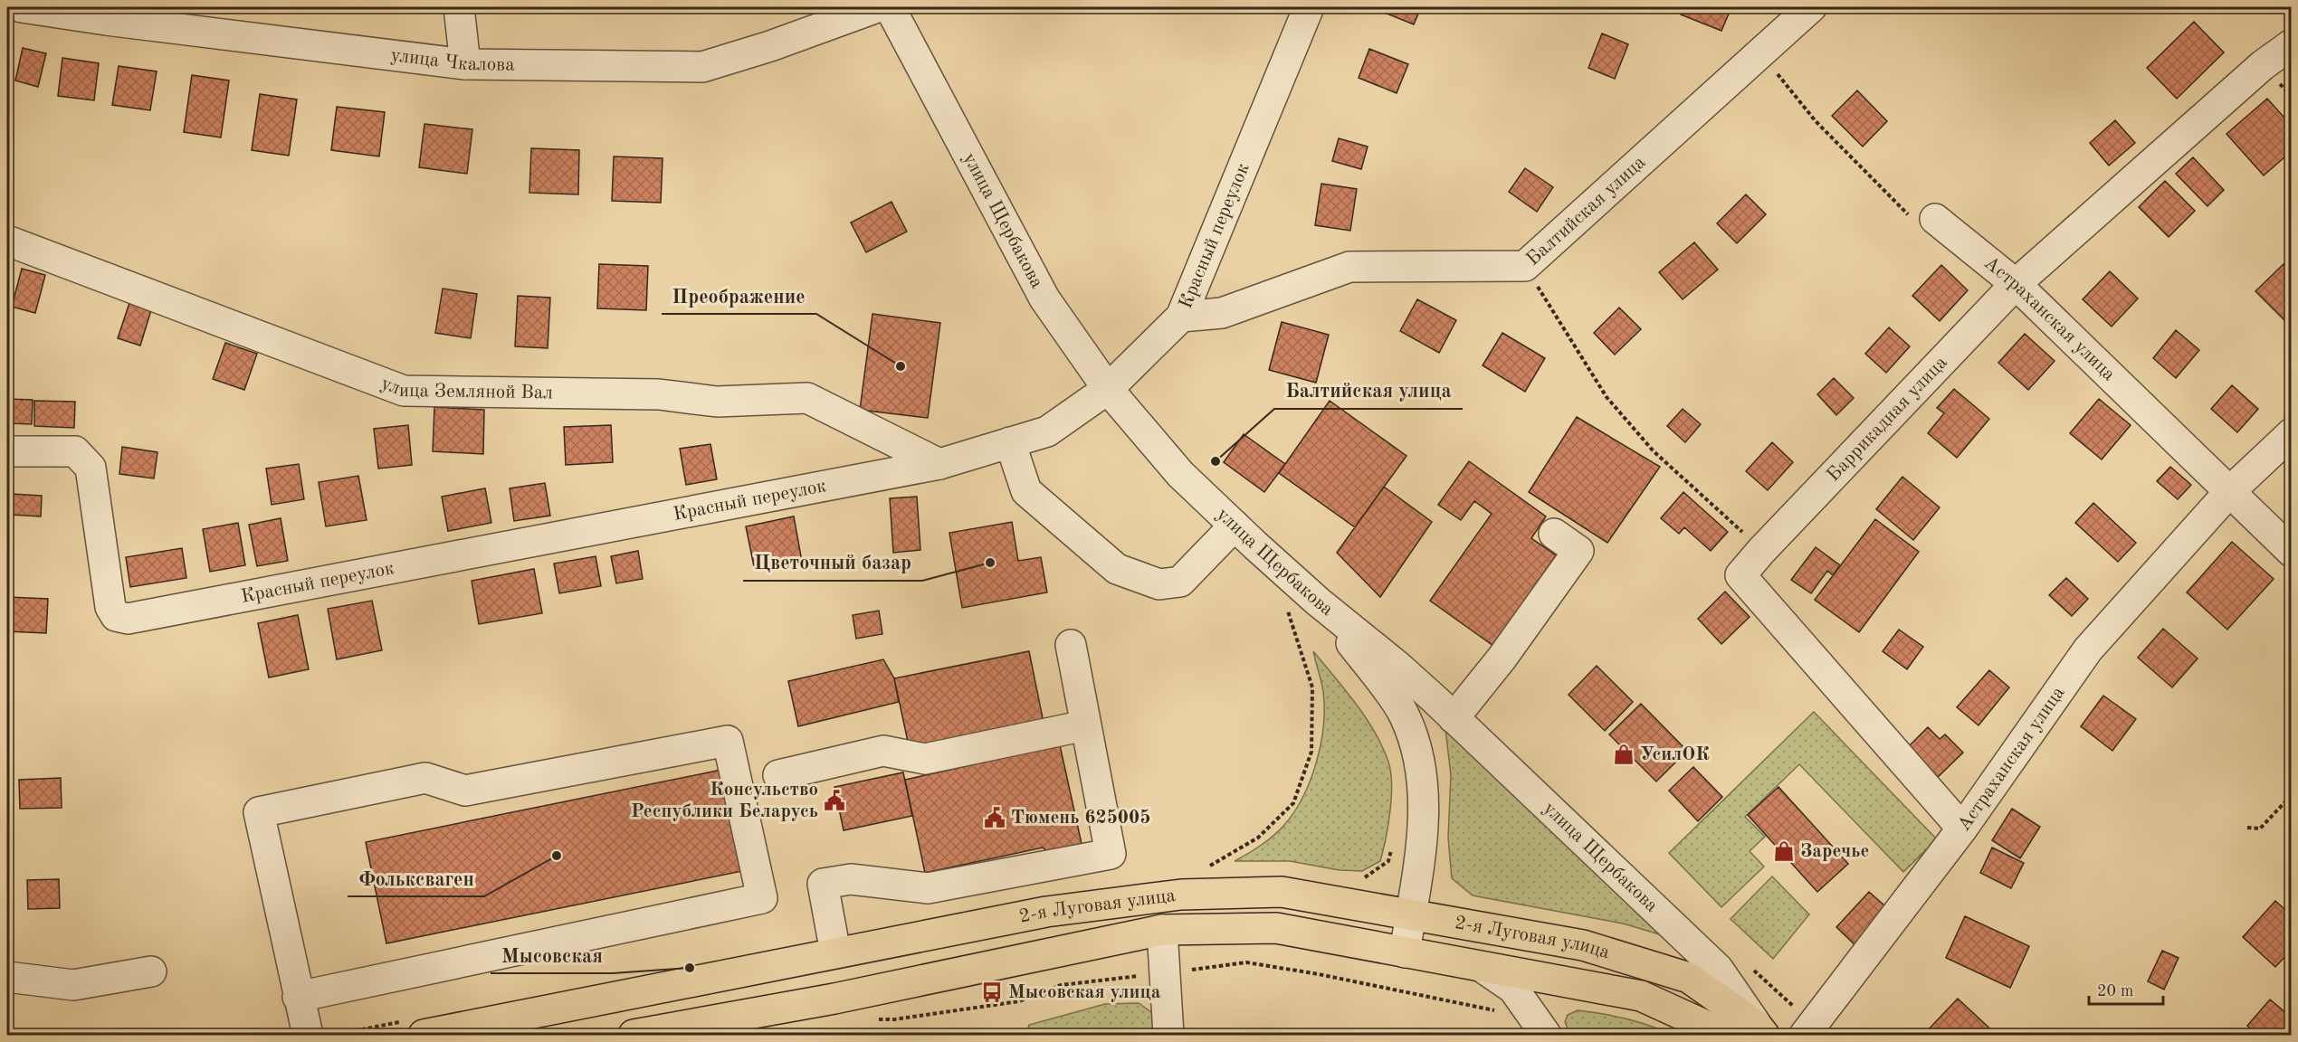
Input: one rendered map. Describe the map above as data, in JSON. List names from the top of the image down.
{
  "streets": {
    "main road": ["2-я Луговая улица"],
    "street": [
      "улица Чкалова",
      "Балтийская улица",
      "улица Щербакова",
      "Красный переулок",
      "Астраханская улица",
      "улица Земляной Вал",
      "Баррикадная улица"
    ]
  },
  "crossings": [
    ["Балтийская улица", "Красный переулок"],
    ["улица Щербакова", "Красный переулок"],
    ["улица Щербакова", "2-я Луговая улица"],
    ["Красный переулок", "улица Земляной Вал"],
    ["Астраханская улица", "Баррикадная улица"]
  ],
  "places": {
    "other": [
      "Преображение",
      "Балтийская улица",
      "Цветочный базар",
      "Фольксваген",
      "Мысовская"
    ],
    "shop": ["УсилОК", "Заречье"],
    "public building": ["Консульство Республики Беларусь", "Тюмень 625005"],
    "bus stop": ["Мысовская улица"]
  },
  "scale_bar": "20 m"
}
